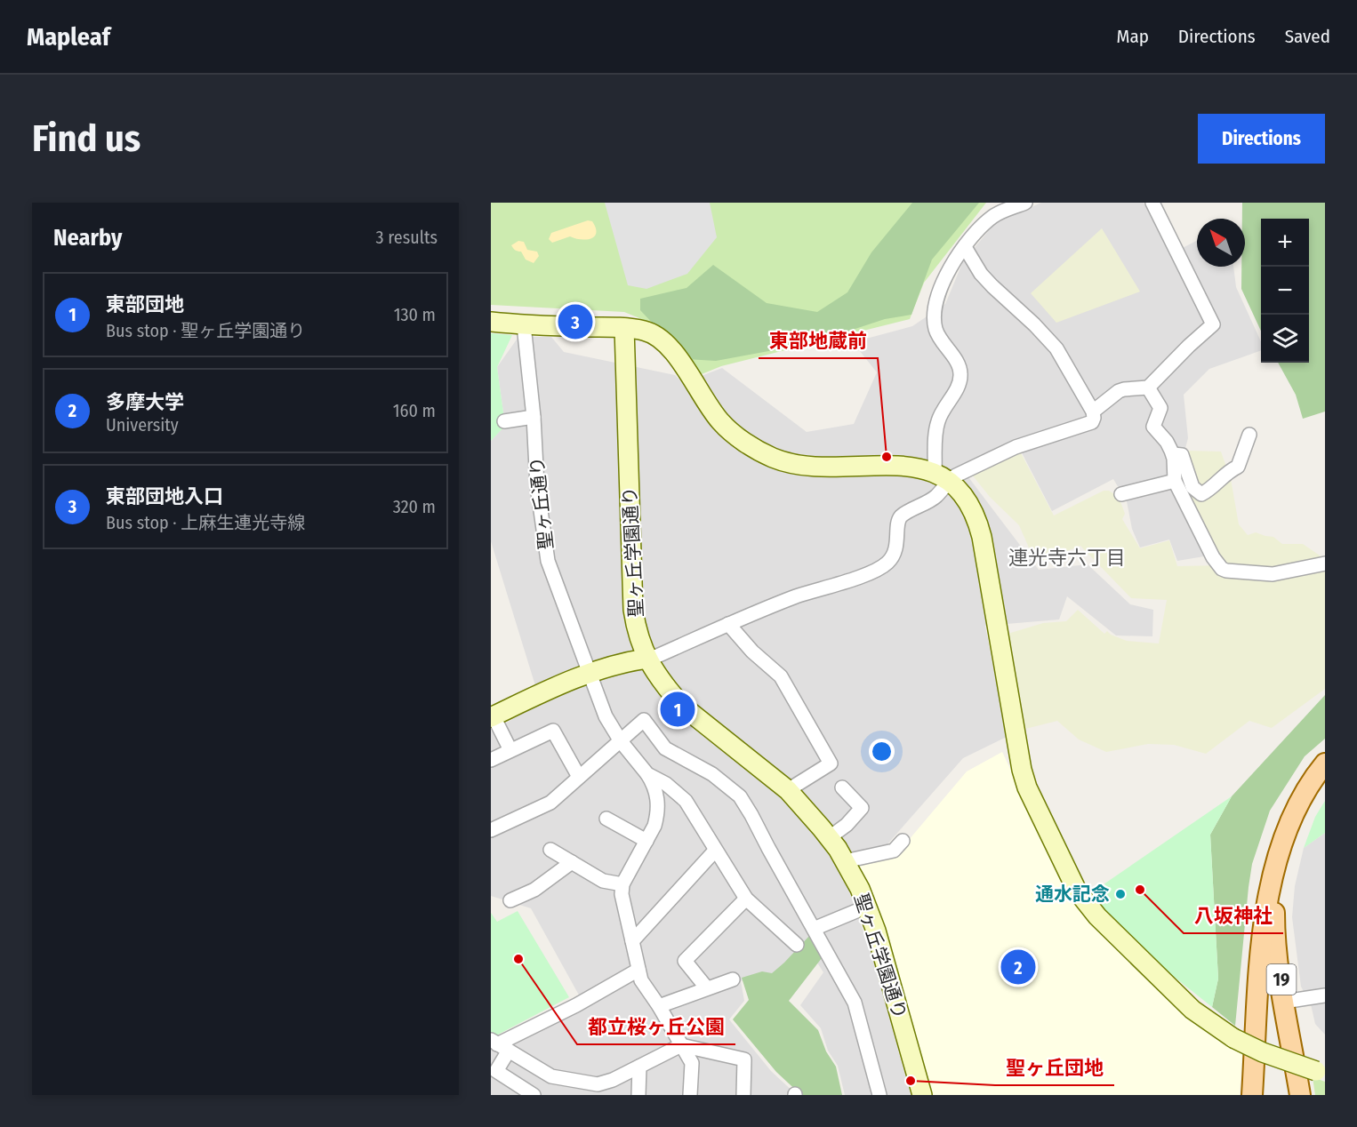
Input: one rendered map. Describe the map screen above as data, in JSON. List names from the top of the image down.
{
  "streets": {
    "main road": ["聖ヶ丘学園通り", "19"],
    "street": ["聖ヶ丘通り"]
  },
  "districts": ["連光寺六丁目"],
  "places": [
    "東部地蔵前",
    "八坂神社",
    "通水記念",
    "都立桜ヶ丘公園",
    "聖ヶ丘団地"
  ],
  "north": "top left",
  "page": {
    "header": "Mapleaf",
    "nav": ["Map", "Directions", "Saved"],
    "buttons": "Directions",
    "title": "Find us",
    "heading": ["Nearby", "3 results"],
    "map_buttons": ["+", "−"],
    "list": [
      {
        "mark": "1",
        "name": "東部団地",
        "note": "Bus stop · 聖ヶ丘学園通り",
        "value": "130 m"
      },
      {
        "mark": "2",
        "name": "多摩大学",
        "note": "University",
        "value": "160 m"
      },
      {
        "mark": "3",
        "name": "東部団地入口",
        "note": "Bus stop · 上麻生連光寺線",
        "value": "320 m"
      }
    ],
    "pins": ["3", "1", "2"]
  }
}
